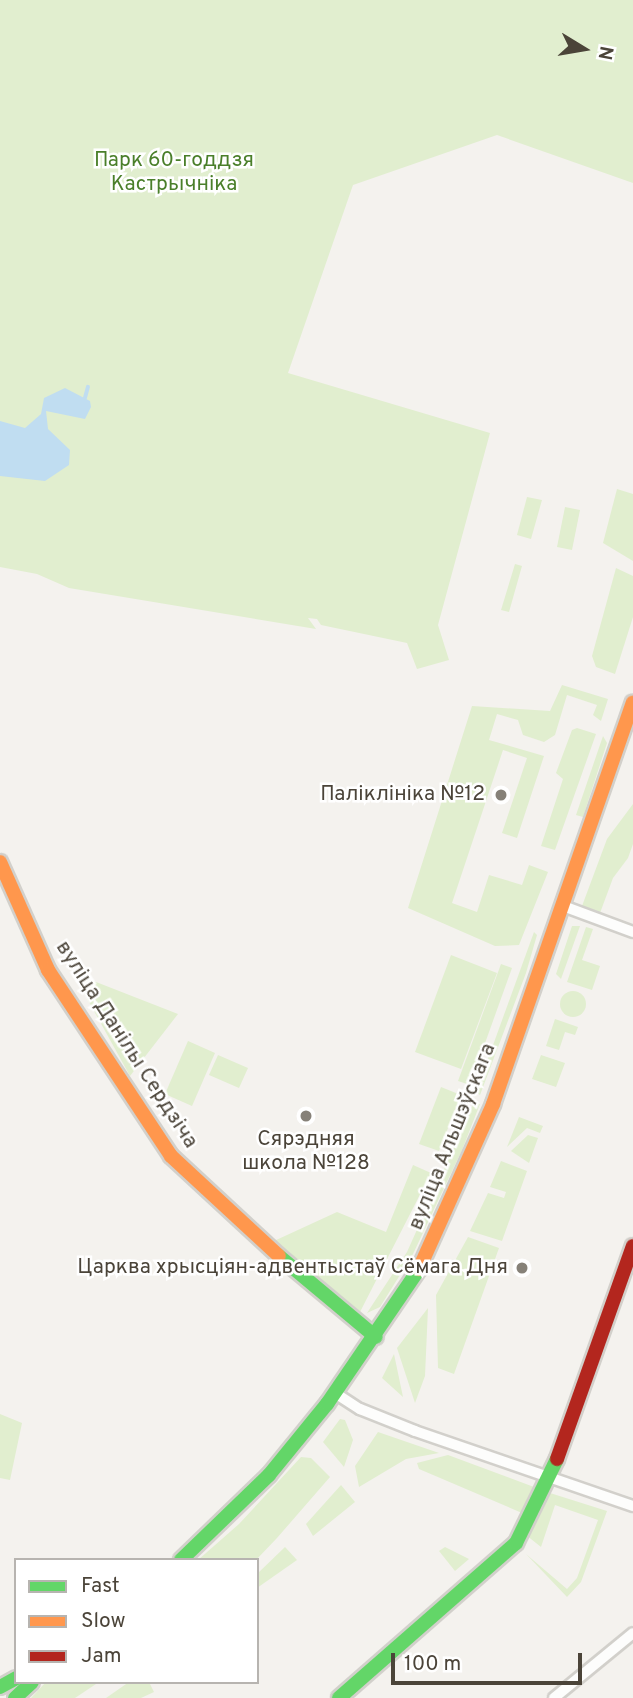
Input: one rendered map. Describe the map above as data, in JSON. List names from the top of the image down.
{
  "streets": {
    "street": ["вуліца Данілы Сердзіча", "вуліца Альшэўскага"]
  },
  "crossings": [
    ["вуліца Данілы Сердзіча", "вуліца Альшэўскага"]
  ],
  "parks": ["Парк 60-годдзя Кастрычніка"],
  "places": ["Паліклініка №12", "Сярэдняя школа №128", "Царква хрысціян-адвентыстаў Сёмага Дня"],
  "legend": ["Fast", "Slow", "Jam"],
  "scale_bar": "100 m",
  "north": "right"
}
